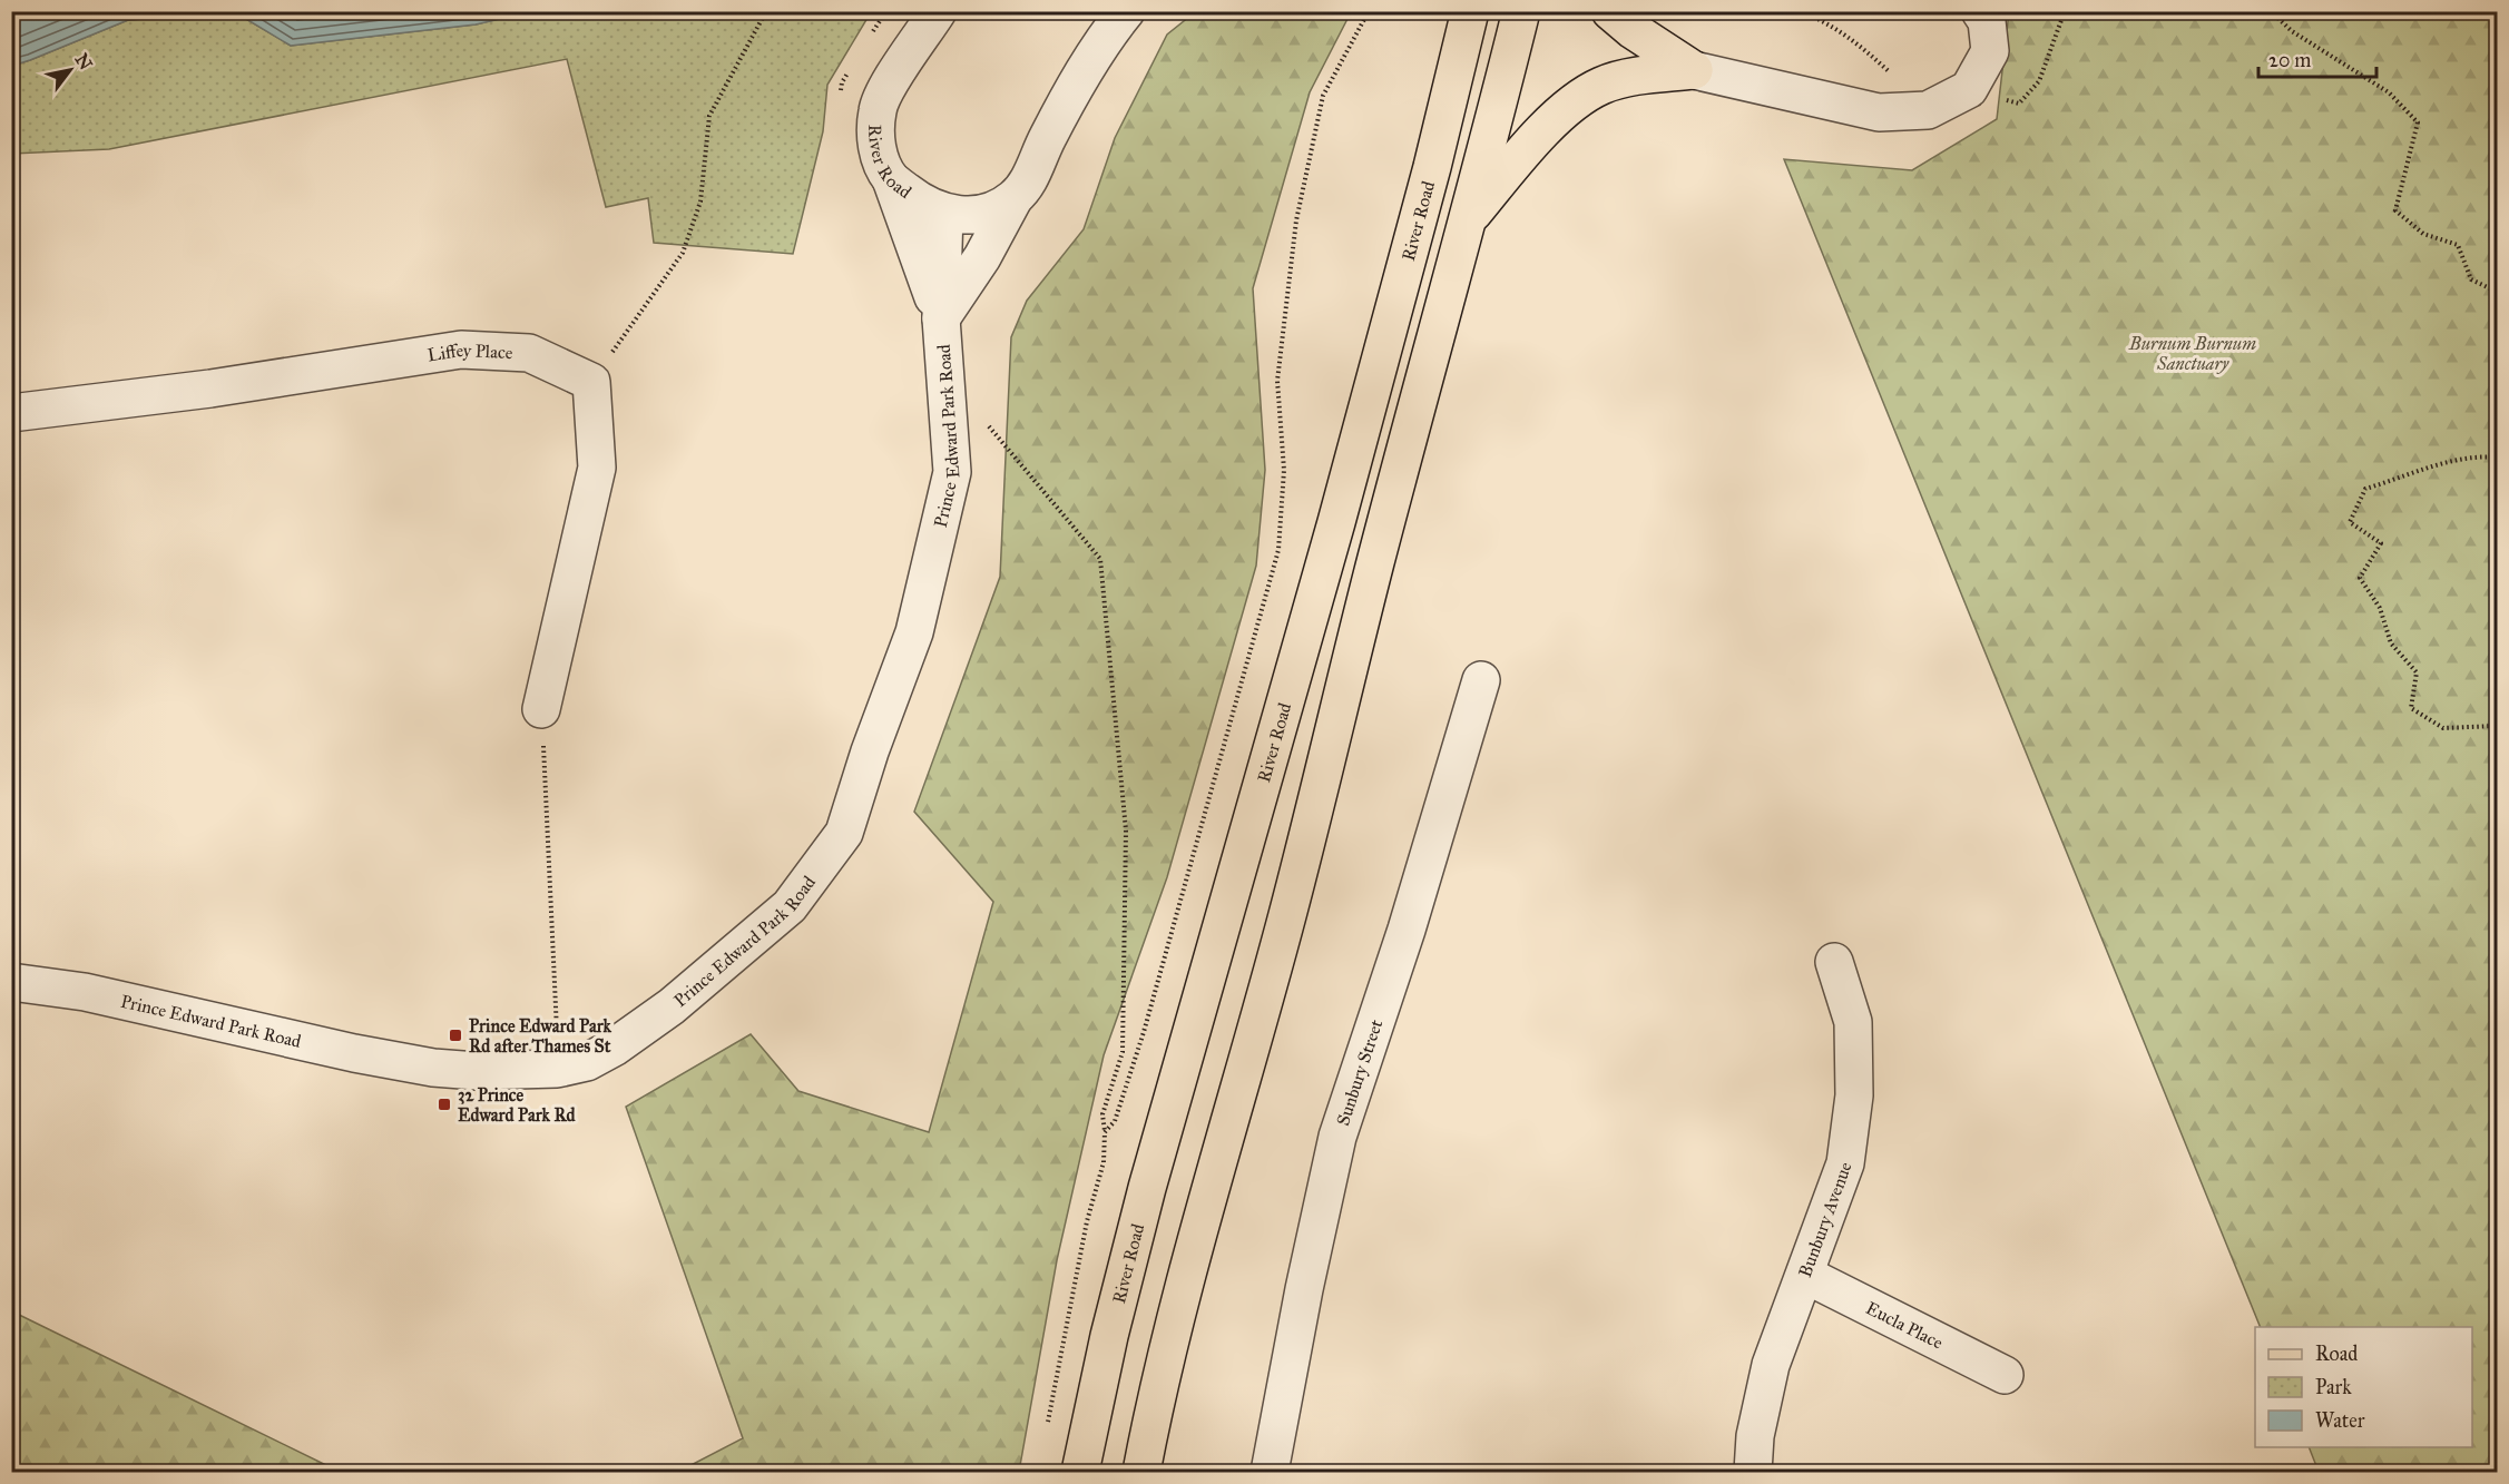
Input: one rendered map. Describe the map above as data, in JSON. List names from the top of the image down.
{
  "streets": {
    "main road": ["River Road"],
    "street": [
      "Liffey Place",
      "Prince Edward Park Road",
      "Sunbury Street",
      "Bunbury Avenue",
      "Eucla Place"
    ]
  },
  "crossings": [
    ["River Road", "Prince Edward Park Road"],
    ["Bunbury Avenue", "Eucla Place"]
  ],
  "parks": ["Burnum Burnum Sanctuary"],
  "places": {
    "transit": ["Prince Edward Park Rd after Thames St", "32 Prince Edward Park Rd"]
  },
  "legend": ["Road", "Park", "Water"],
  "scale_bar": "20 m",
  "north": "top right"
}
